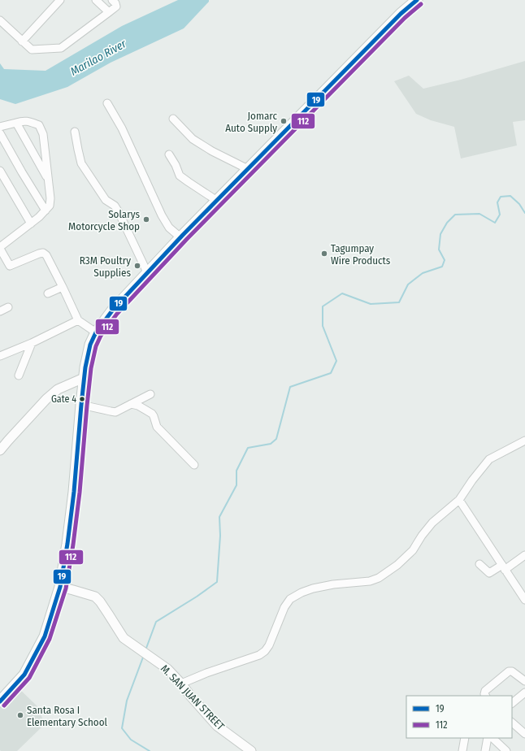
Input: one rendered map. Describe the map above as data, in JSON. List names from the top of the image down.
{
  "streets": {
    "street": ["M. SAN JUAN STREET"]
  },
  "water": ["Marilao River"],
  "places": [
    "Jomarc Auto Supply",
    "Solarys Motorcycle Shop",
    "Tagumpay Wire Products",
    "R3M Poultry Supplies",
    "Gate 4",
    "Santa Rosa I Elementary School"
  ],
  "lines": ["transit line 19", "transit line 112"],
  "legend": ["19", "112"]
}
